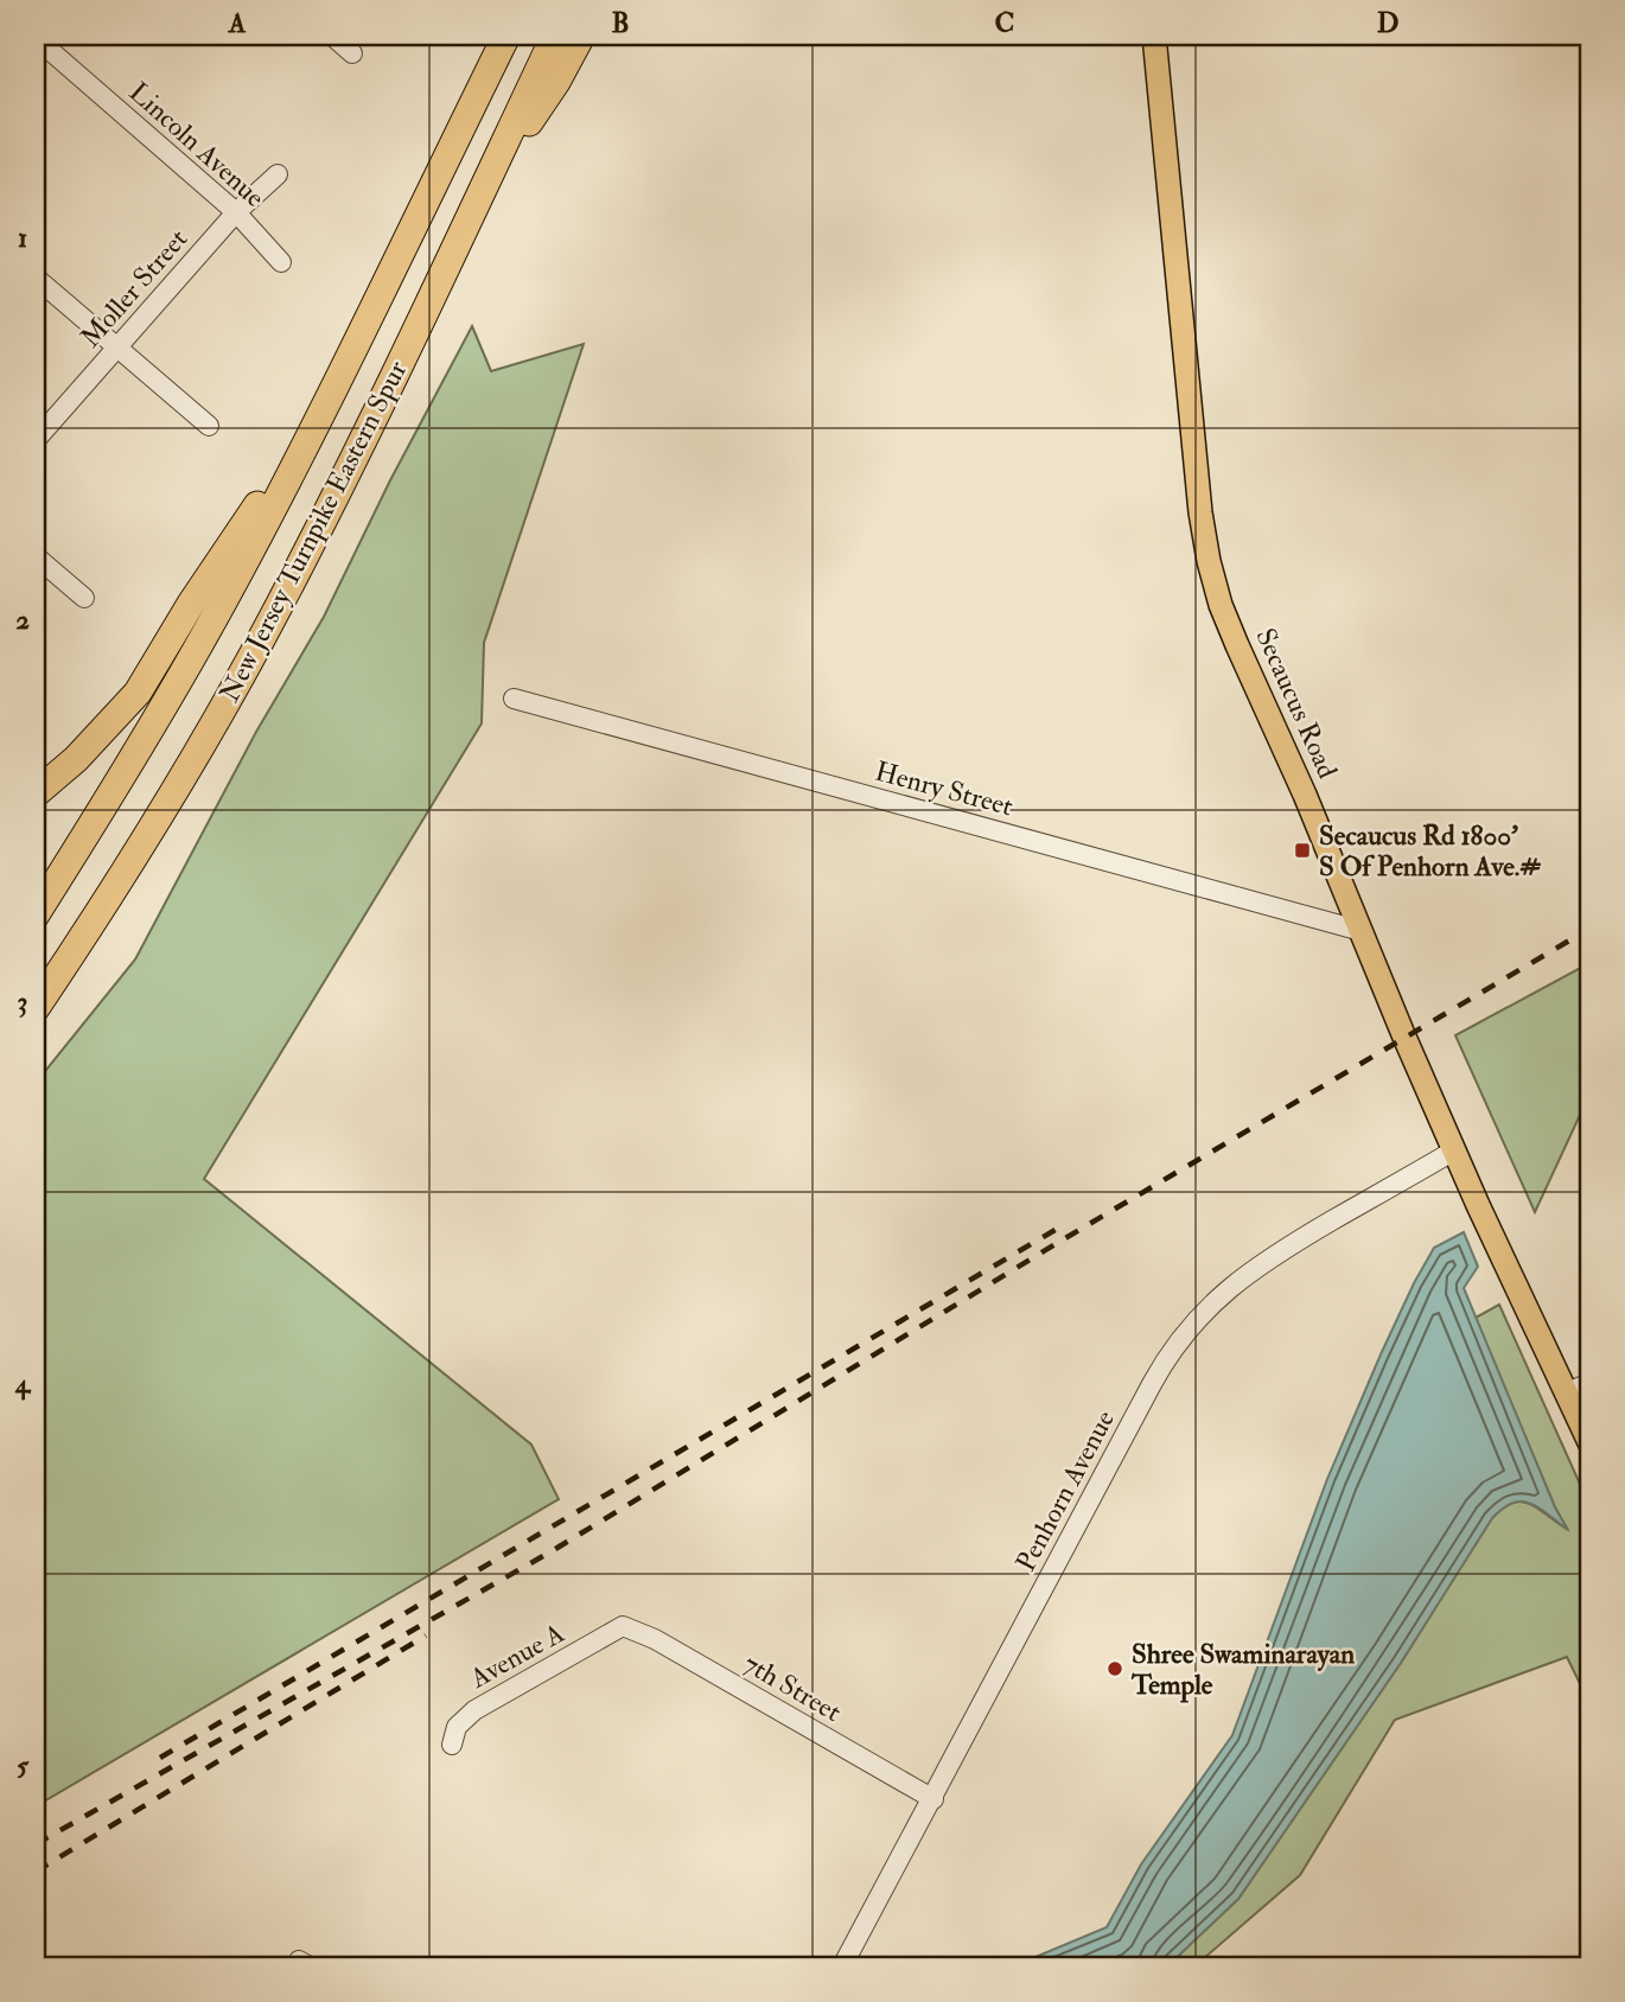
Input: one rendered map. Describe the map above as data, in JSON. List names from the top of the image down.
{
  "streets": {
    "highway": ["New Jersey Turnpike Eastern Spur"],
    "main road": ["Secaucus Road"],
    "street": [
      "Lincoln Avenue",
      "Moller Street",
      "Henry Street",
      "Penhorn Avenue",
      "Avenue A",
      "7th Street"
    ]
  },
  "crossings": [
    ["Lincoln Avenue", "Moller Street"],
    ["Secaucus Road", "Henry Street"],
    ["Secaucus Road", "Penhorn Avenue"],
    ["Penhorn Avenue", "7th Street"],
    ["Avenue A", "7th Street"]
  ],
  "places": {
    "transit": ["Secaucus Rd 1800' S Of Penhorn Ave.#"],
    "other": ["Shree Swaminarayan Temple"]
  },
  "grid": {
    "columns": [
      "A",
      "B",
      "C",
      "D"
    ],
    "rows": [
      "1",
      "2",
      "3",
      "4",
      "5"
    ]
  }
}
